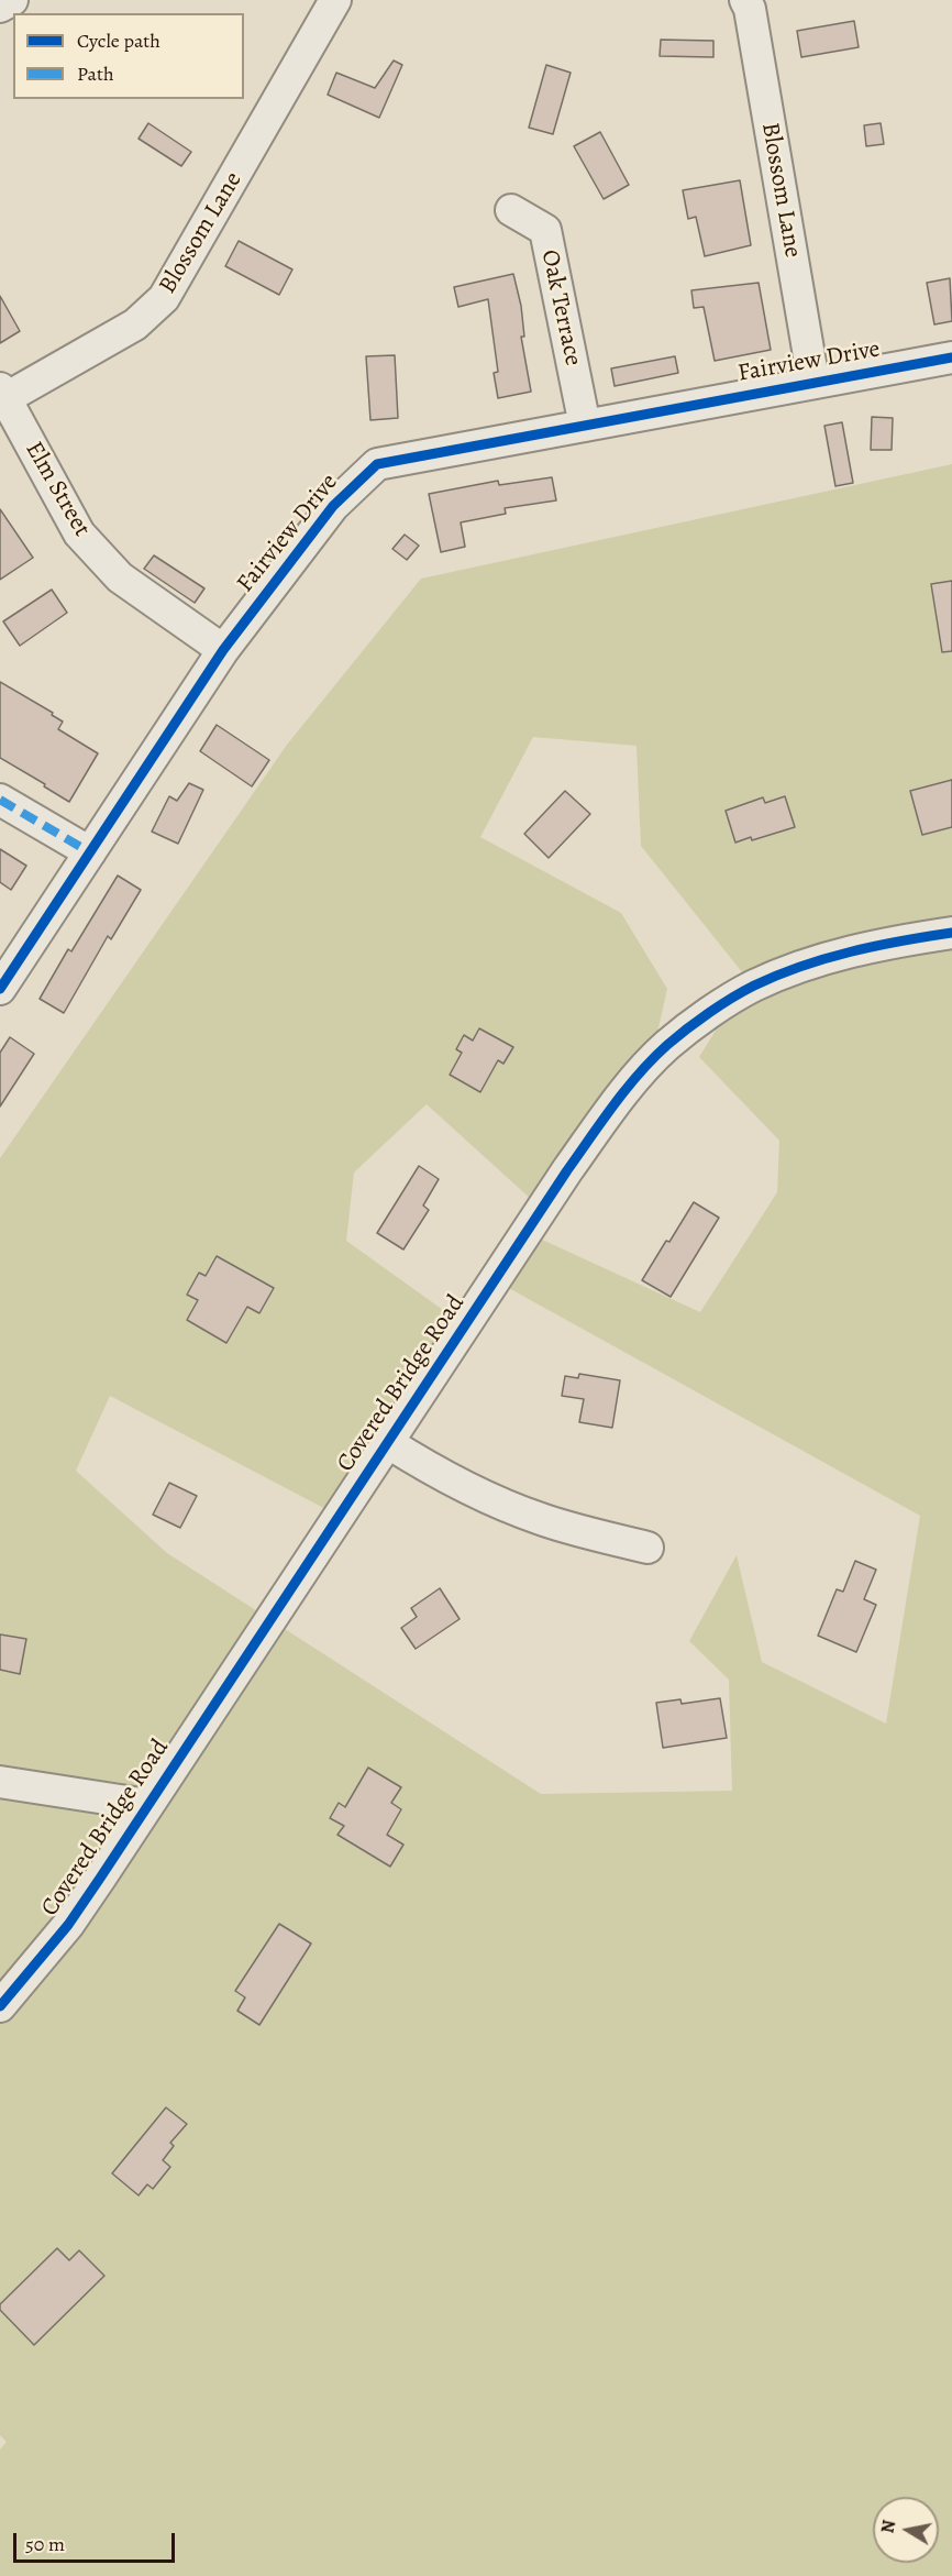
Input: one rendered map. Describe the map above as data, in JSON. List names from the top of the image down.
{
  "streets": {
    "street": [
      "Blossom Lane",
      "Oak Terrace",
      "Fairview Drive",
      "Elm Street",
      "Covered Bridge Road"
    ]
  },
  "crossings": [
    ["Blossom Lane", "Fairview Drive"],
    ["Blossom Lane", "Elm Street"],
    ["Oak Terrace", "Fairview Drive"],
    ["Fairview Drive", "Elm Street"]
  ],
  "legend": ["Cycle path", "Path"],
  "scale_bar": "50 m",
  "north": "left"
}
